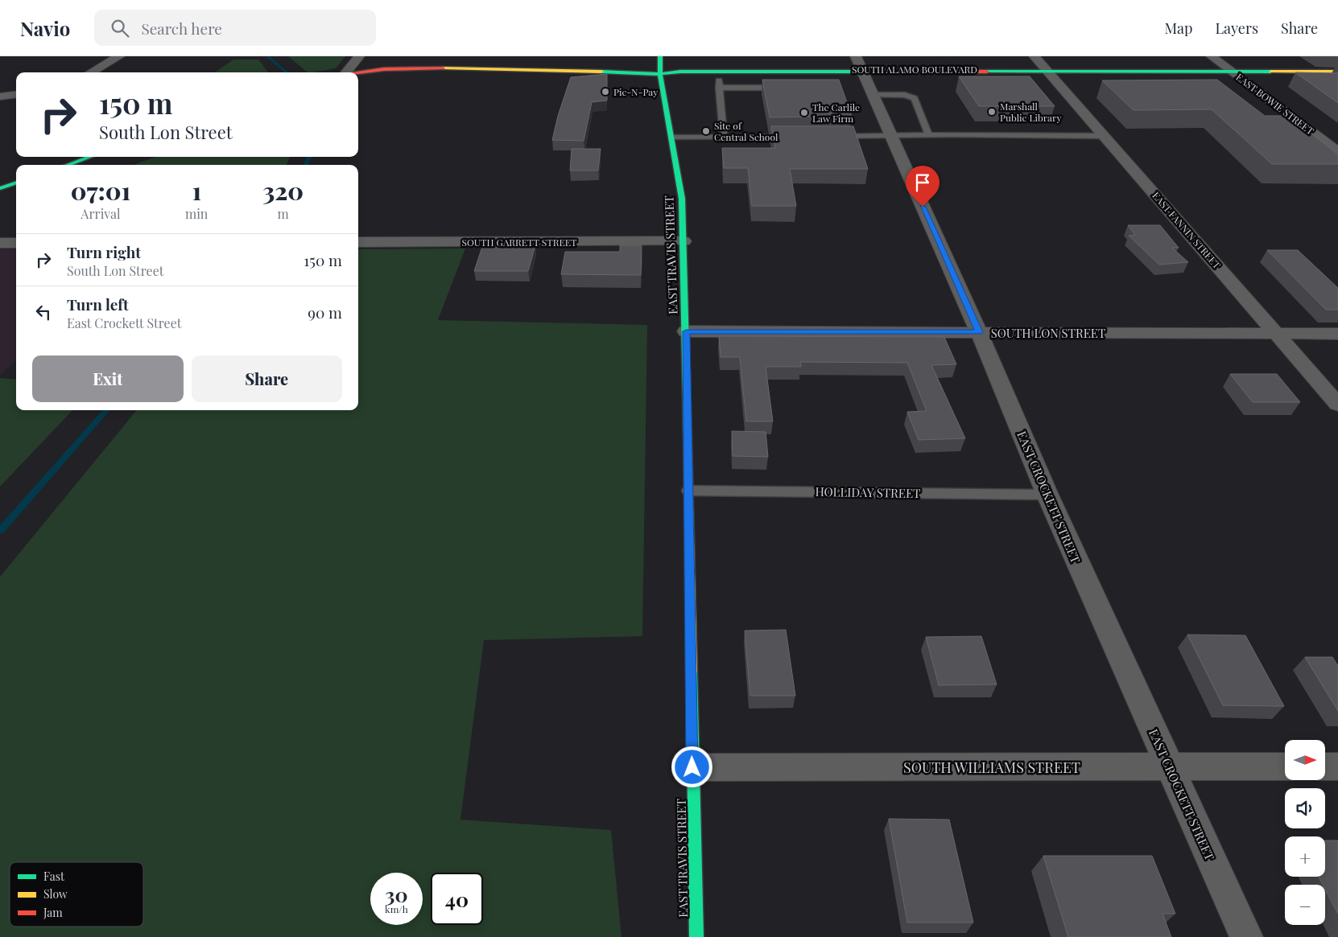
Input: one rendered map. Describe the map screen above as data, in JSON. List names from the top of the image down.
{
  "streets": {
    "street": [
      "SOUTH ALAMO BOULEVARD",
      "EAST BOWIE STREET",
      "EAST FANNIN STREET",
      "SOUTH GARRETT STREET",
      "EAST TRAVIS STREET",
      "SOUTH LON STREET",
      "EAST CROCKETT STREET",
      "SOUTH WILLIAMS STREET"
    ],
    "lane": ["HOLLIDAY STREET"]
  },
  "crossings": [
    ["SOUTH ALAMO BOULEVARD", "EAST BOWIE STREET"],
    ["SOUTH ALAMO BOULEVARD", "EAST FANNIN STREET"],
    ["SOUTH ALAMO BOULEVARD", "EAST TRAVIS STREET"],
    ["SOUTH ALAMO BOULEVARD", "EAST CROCKETT STREET"],
    ["EAST FANNIN STREET", "SOUTH LON STREET"],
    ["SOUTH GARRETT STREET", "EAST TRAVIS STREET"],
    ["EAST TRAVIS STREET", "SOUTH LON STREET"],
    ["EAST TRAVIS STREET", "HOLLIDAY STREET"],
    ["EAST TRAVIS STREET", "SOUTH WILLIAMS STREET"],
    ["SOUTH LON STREET", "EAST CROCKETT STREET"],
    ["HOLLIDAY STREET", "EAST CROCKETT STREET"],
    ["EAST CROCKETT STREET", "SOUTH WILLIAMS STREET"]
  ],
  "places": [
    "Pic-N-Pay",
    "Marshall Public Library",
    "The Carlile Law Firm",
    "Site of Central School"
  ],
  "legend": ["Fast", "Slow", "Jam"],
  "north": "right",
  "page": {
    "header": "Navio",
    "search": "Search here",
    "nav": ["Map", "Layers", "Share"],
    "turn": ["150 m", "South Lon Street"],
    "eta": [
      "07:01",
      "Arrival",
      "1",
      "min",
      "320",
      "m"
    ],
    "list": [
      {
        "name": "Turn right",
        "note": "South Lon Street",
        "value": "150 m"
      },
      {
        "name": "Turn left",
        "note": "East Crockett Street",
        "value": "90 m"
      }
    ],
    "buttons": ["Exit", "Share"],
    "map_buttons": ["+", "−"],
    "speed": "30 km/h",
    "limit": "40"
  }
}
